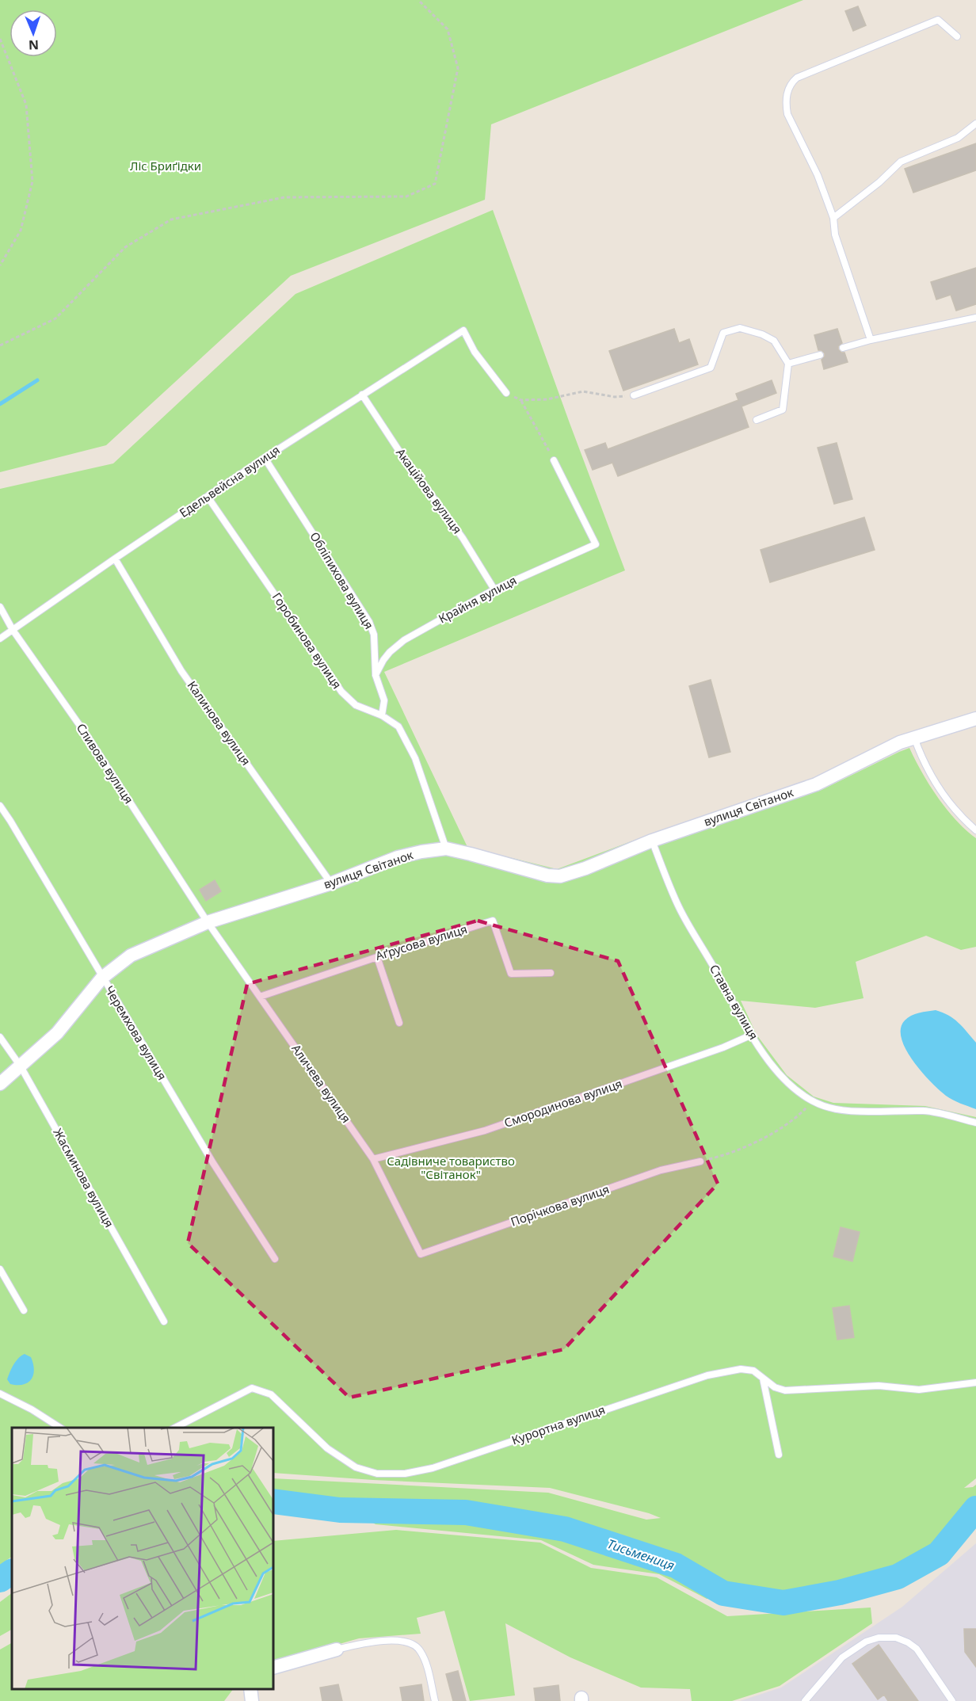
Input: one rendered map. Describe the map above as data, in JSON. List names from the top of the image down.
{
  "streets": {
    "street": ["вулиця Світанок"],
    "lane": [
      "Едельвейсна вулиця",
      "Акаційова вулиця",
      "Обліпихова вулиця",
      "Крайня вулиця",
      "Горобинова вулиця",
      "Калинова вулиця",
      "Сливова вулиця",
      "Аґрусова вулиця",
      "Ставна вулиця",
      "Черемхова вулиця",
      "Аличева вулиця",
      "Смородинова вулиця",
      "Жасминова вулиця",
      "Порічкова вулиця",
      "Курортна вулиця"
    ]
  },
  "crossings": [
    ["Едельвейсна вулиця", "Акаційова вулиця"],
    ["Едельвейсна вулиця", "Обліпихова вулиця"],
    ["Едельвейсна вулиця", "Горобинова вулиця"],
    ["Едельвейсна вулиця", "Калинова вулиця"],
    ["Едельвейсна вулиця", "Сливова вулиця"],
    ["Акаційова вулиця", "Крайня вулиця"],
    ["Обліпихова вулиця", "Крайня вулиця"],
    ["Обліпихова вулиця", "Горобинова вулиця"],
    ["Горобинова вулиця", "вулиця Світанок"],
    ["Калинова вулиця", "вулиця Світанок"],
    ["Сливова вулиця", "вулиця Світанок"],
    ["Сливова вулиця", "Аличева вулиця"],
    ["вулиця Світанок", "Ставна вулиця"],
    ["вулиця Світанок", "Черемхова вулиця"],
    ["вулиця Світанок", "Аличева вулиця"],
    ["вулиця Світанок", "Жасминова вулиця"],
    ["Аґрусова вулиця", "Аличева вулиця"],
    ["Ставна вулиця", "Смородинова вулиця"],
    ["Аличева вулиця", "Смородинова вулиця"],
    ["Аличева вулиця", "Порічкова вулиця"]
  ],
  "water": ["Тисьмениця"],
  "parks": ["Ліс Бриґідки", "Садівниче товариство \"Світанок\""],
  "north": "bottom"
}
